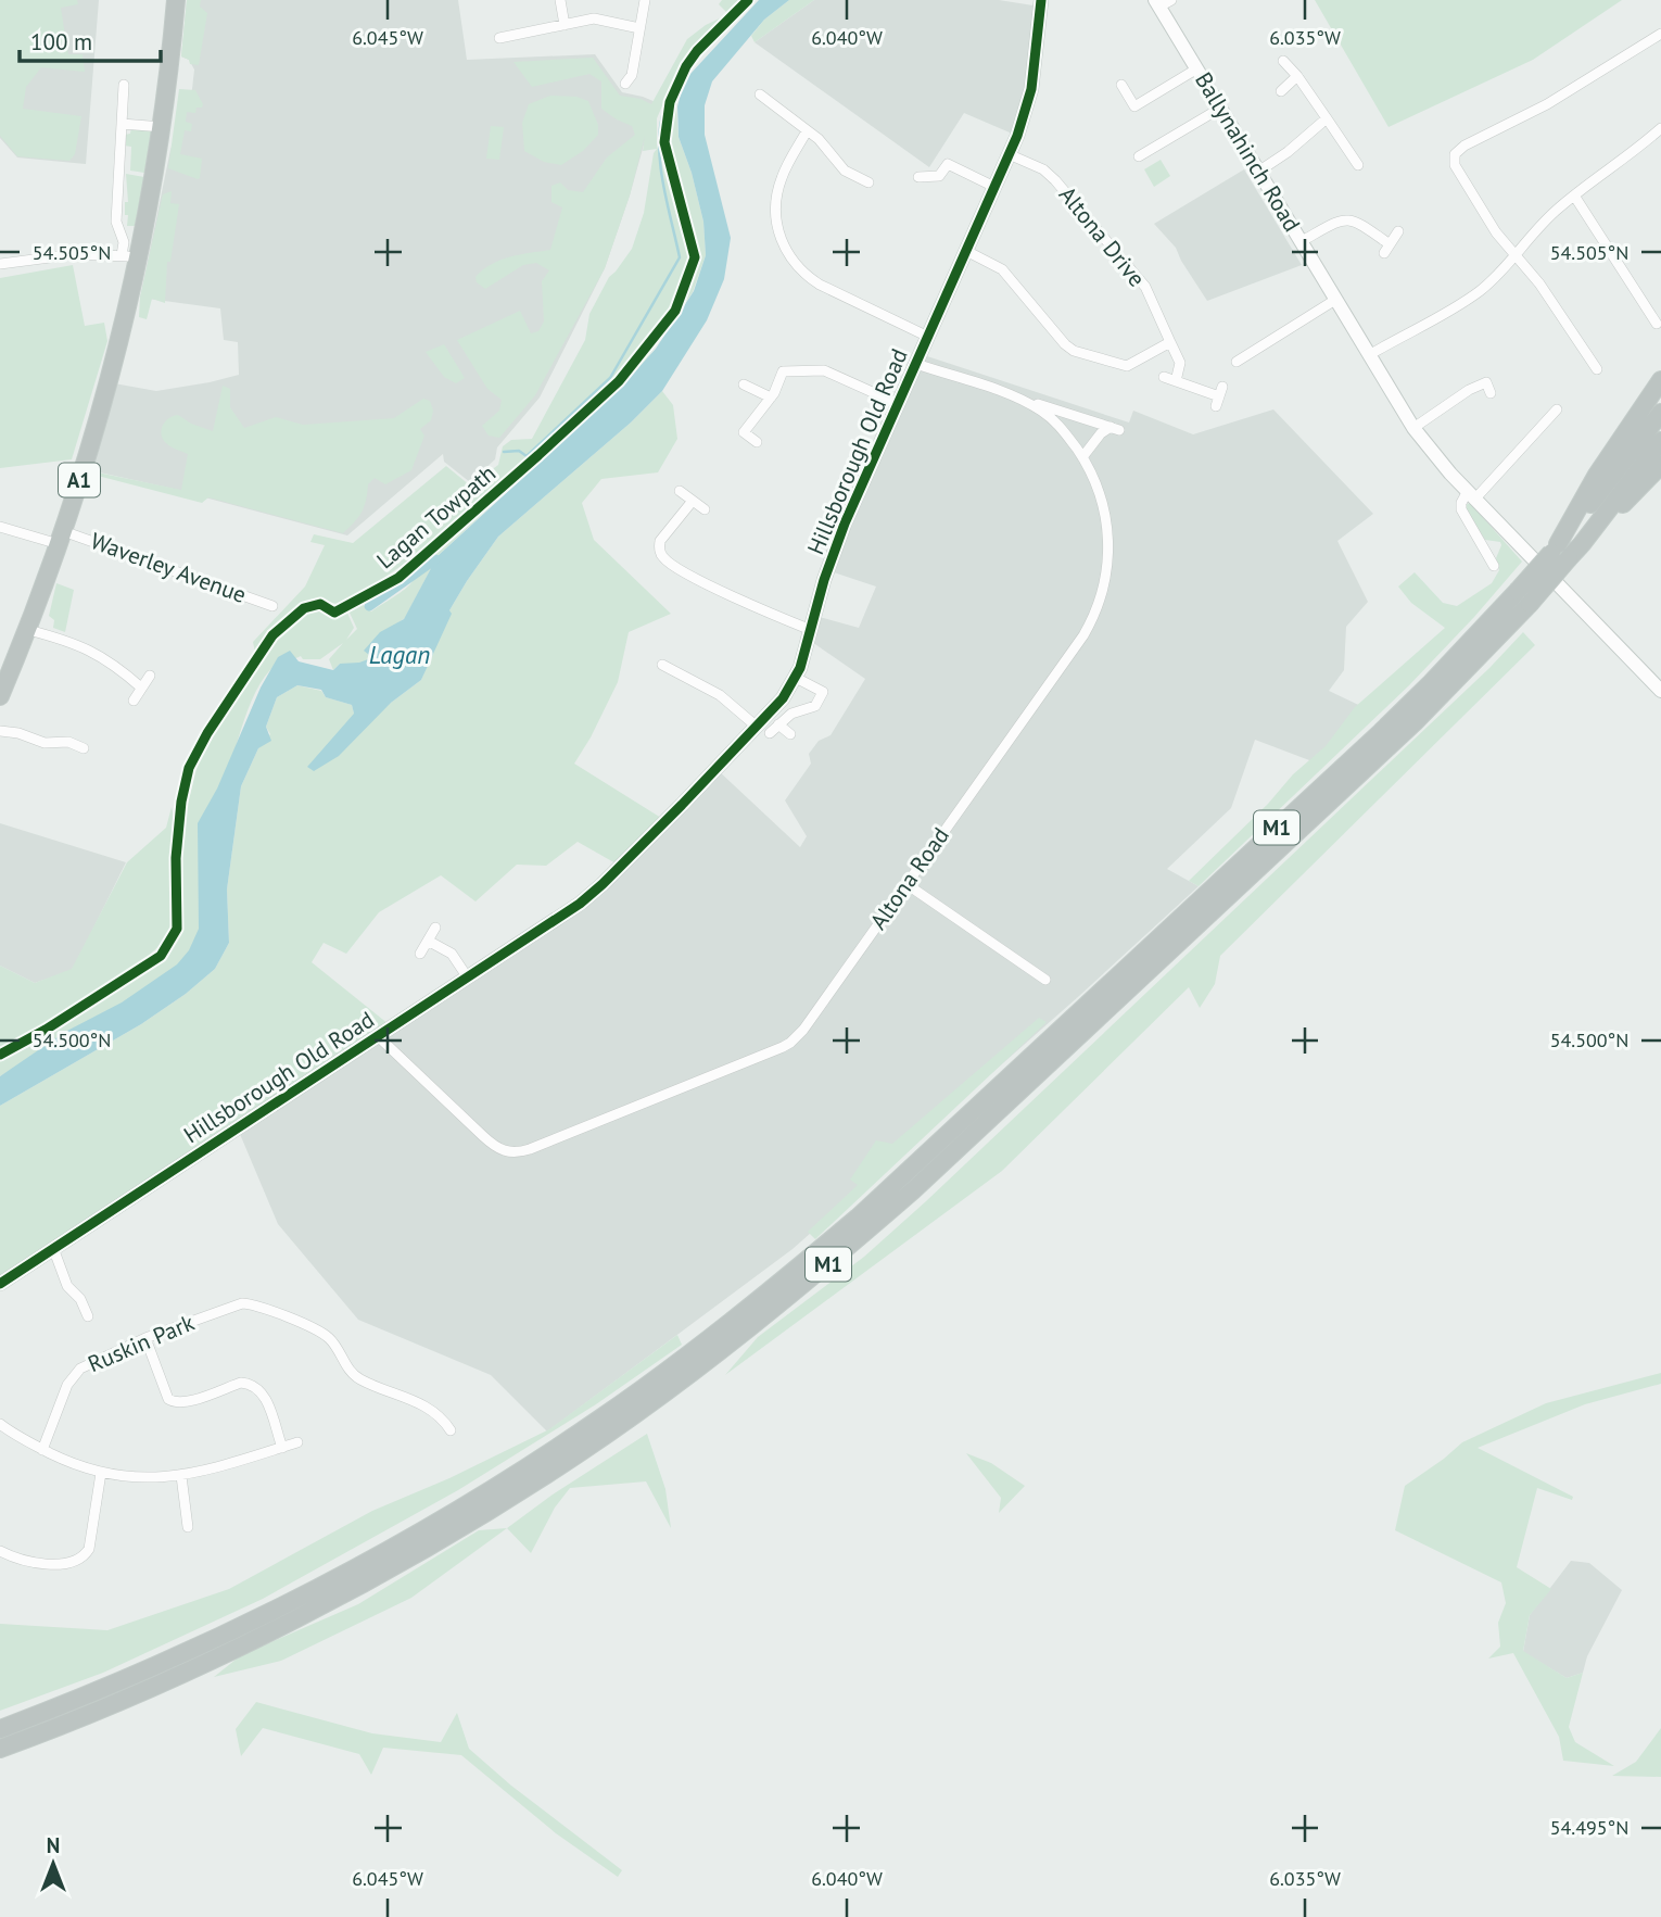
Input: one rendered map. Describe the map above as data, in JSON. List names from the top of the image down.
{
  "streets": {
    "highway": ["A1", "M1"],
    "street": [
      "Ballynahinch Road",
      "Altona Drive",
      "Hillsborough Old Road",
      "Waverley Avenue",
      "Altona Road",
      "Ruskin Park"
    ],
    "cycle path": ["Lagan Towpath"]
  },
  "crossings": [
    ["Altona Drive", "Hillsborough Old Road"],
    ["Hillsborough Old Road", "Altona Road"],
    ["A1", "Waverley Avenue"]
  ],
  "water": ["Lagan"],
  "scale_bar": "100 m",
  "north": "top",
  "coordinates": [
    "6.045°W",
    "6.040°W",
    "6.035°W",
    "54.505°N",
    "54.500°N",
    "54.495°N"
  ]
}
